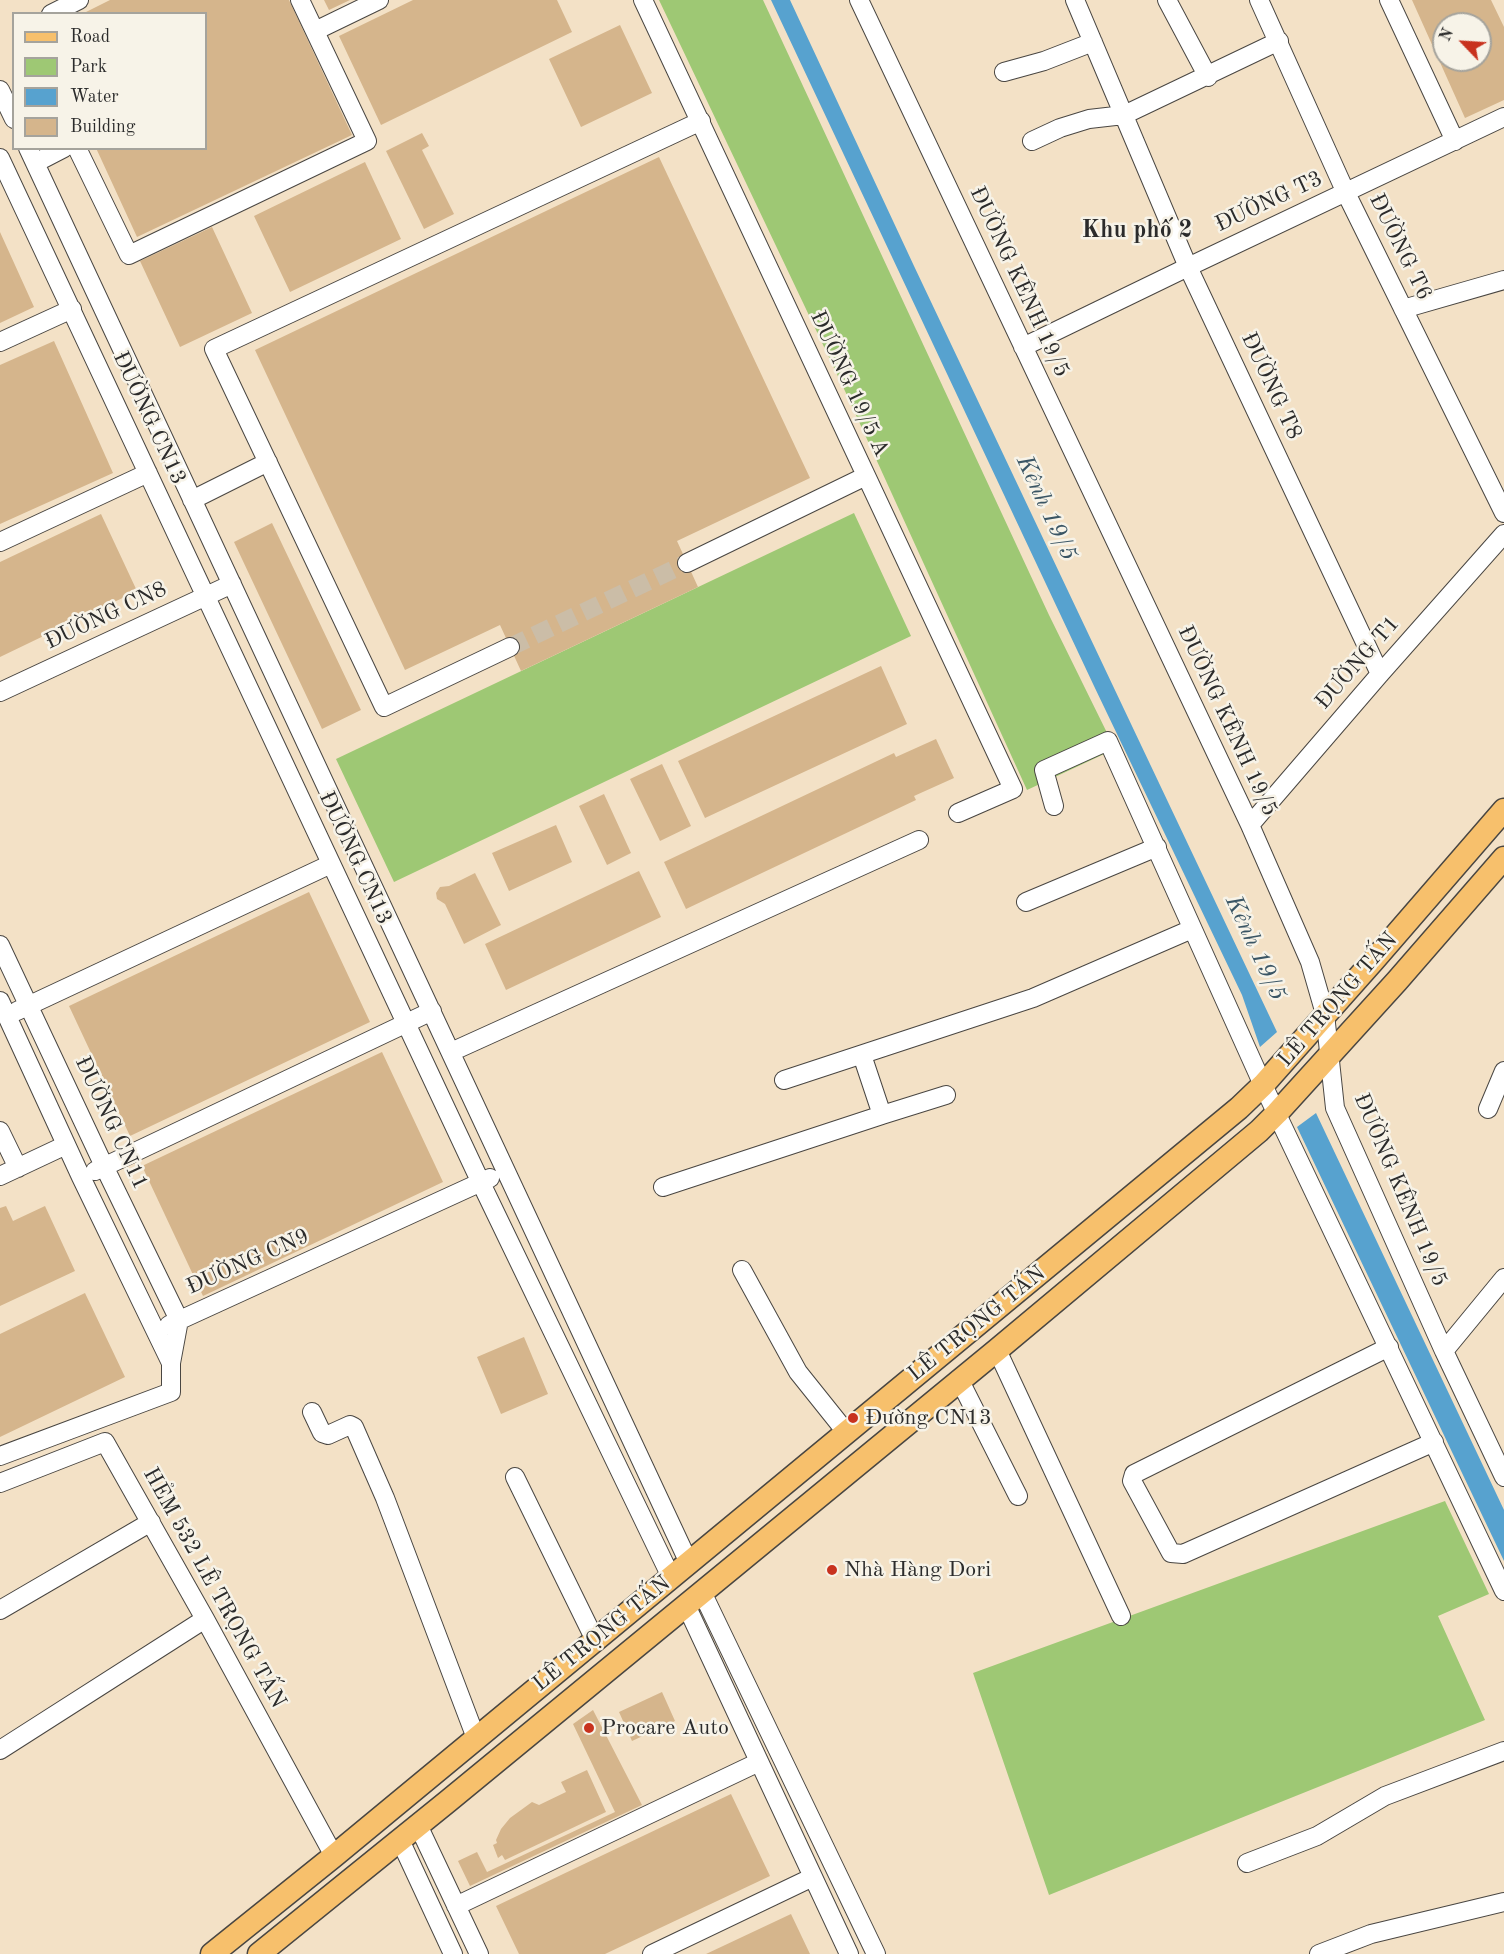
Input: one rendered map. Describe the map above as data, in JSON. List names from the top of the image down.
{
  "streets": {
    "main road": ["LÊ TRỌNG TẤN"],
    "street": [
      "ĐƯỜNG T3",
      "ĐƯỜNG T6",
      "ĐƯỜNG KÊNH 19/5",
      "ĐƯỜNG 19/5 A",
      "ĐƯỜNG T8",
      "ĐƯỜNG CN13",
      "ĐƯỜNG CN8",
      "ĐƯỜNG T1",
      "ĐƯỜNG CN11",
      "ĐƯỜNG CN9",
      "HẺM 532 LÊ TRỌNG TẤN"
    ]
  },
  "crossings": [
    ["ĐƯỜNG T3", "ĐƯỜNG T6"],
    ["ĐƯỜNG T3", "ĐƯỜNG KÊNH 19/5"],
    ["ĐƯỜNG T3", "ĐƯỜNG T8"],
    ["ĐƯỜNG KÊNH 19/5", "ĐƯỜNG T1"],
    ["ĐƯỜNG KÊNH 19/5", "LÊ TRỌNG TẤN"],
    ["ĐƯỜNG T8", "ĐƯỜNG T1"],
    ["ĐƯỜNG CN13", "ĐƯỜNG CN8"],
    ["ĐƯỜNG CN13", "LÊ TRỌNG TẤN"],
    ["ĐƯỜNG CN13", "ĐƯỜNG CN9"],
    ["LÊ TRỌNG TẤN", "HẺM 532 LÊ TRỌNG TẤN"],
    ["ĐƯỜNG CN11", "ĐƯỜNG CN9"]
  ],
  "districts": ["Khu phố 2"],
  "water": ["Kênh 19/5"],
  "places": ["Đường CN13", "Nhà Hàng Dori", "Procare Auto"],
  "legend": [
    "Road",
    "Park",
    "Water",
    "Building"
  ],
  "north": "top left"
}
